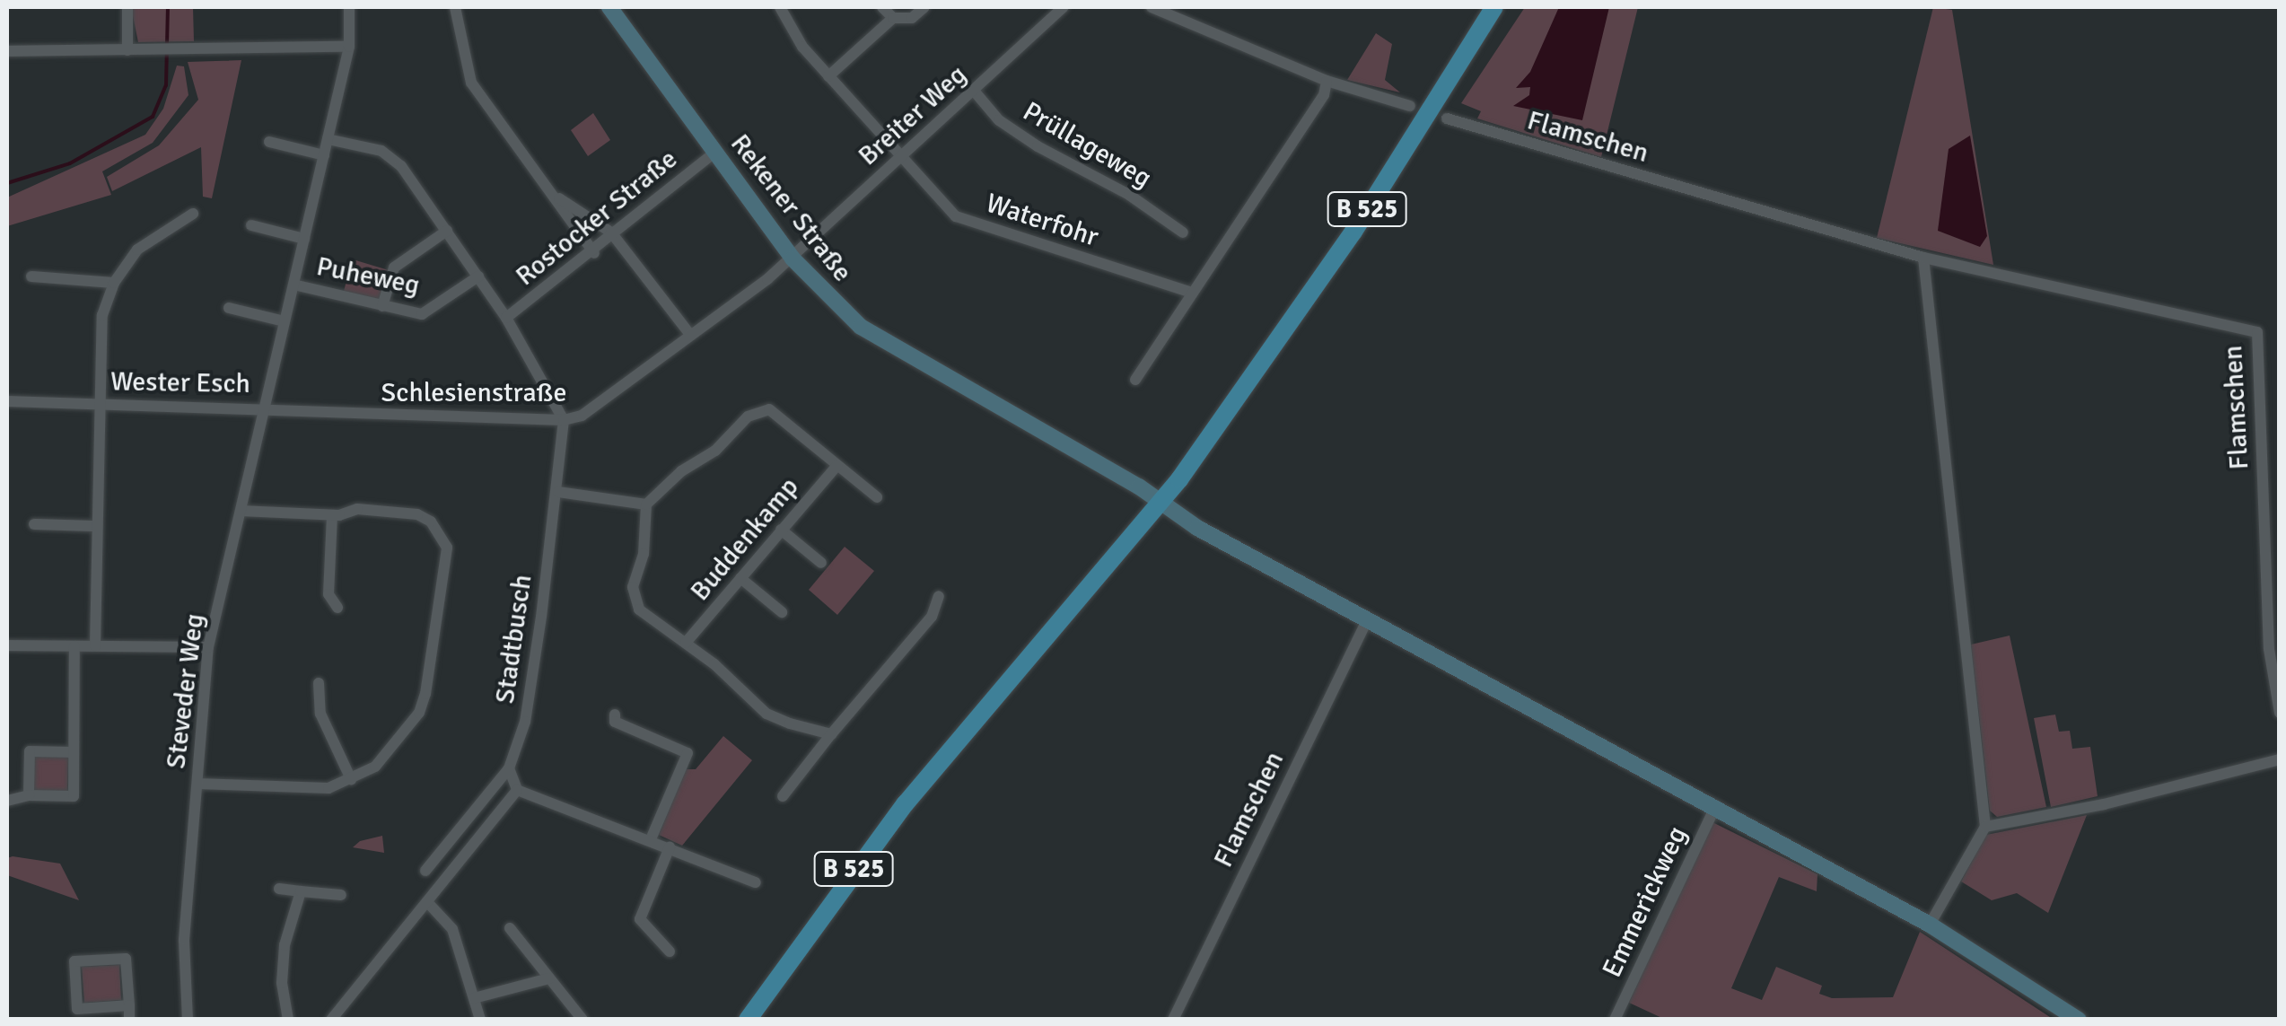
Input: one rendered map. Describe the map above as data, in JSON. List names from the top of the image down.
{
  "streets": {
    "main road": ["Rekener Straße", "B 525"],
    "street": [
      "Breiter Weg",
      "Flamschen",
      "Prüllageweg",
      "Rostocker Straße",
      "Waterfohr",
      "Puheweg",
      "Wester Esch",
      "Schlesienstraße",
      "Buddenkamp",
      "Stadtbusch",
      "Steveder Weg",
      "Emmerickweg"
    ]
  },
  "crossings": [
    ["Breiter Weg", "Prüllageweg"],
    ["Breiter Weg", "Rekener Straße"],
    ["Breiter Weg", "Waterfohr"],
    ["Breiter Weg", "Schlesienstraße"],
    ["Flamschen", "Rekener Straße"],
    ["Rekener Straße", "B 525"],
    ["Rekener Straße", "Rostocker Straße"],
    ["Rekener Straße", "Schlesienstraße"],
    ["Rekener Straße", "Emmerickweg"],
    ["Puheweg", "Steveder Weg"],
    ["Wester Esch", "Schlesienstraße"],
    ["Wester Esch", "Steveder Weg"],
    ["Schlesienstraße", "Stadtbusch"],
    ["Schlesienstraße", "Steveder Weg"]
  ]
}
